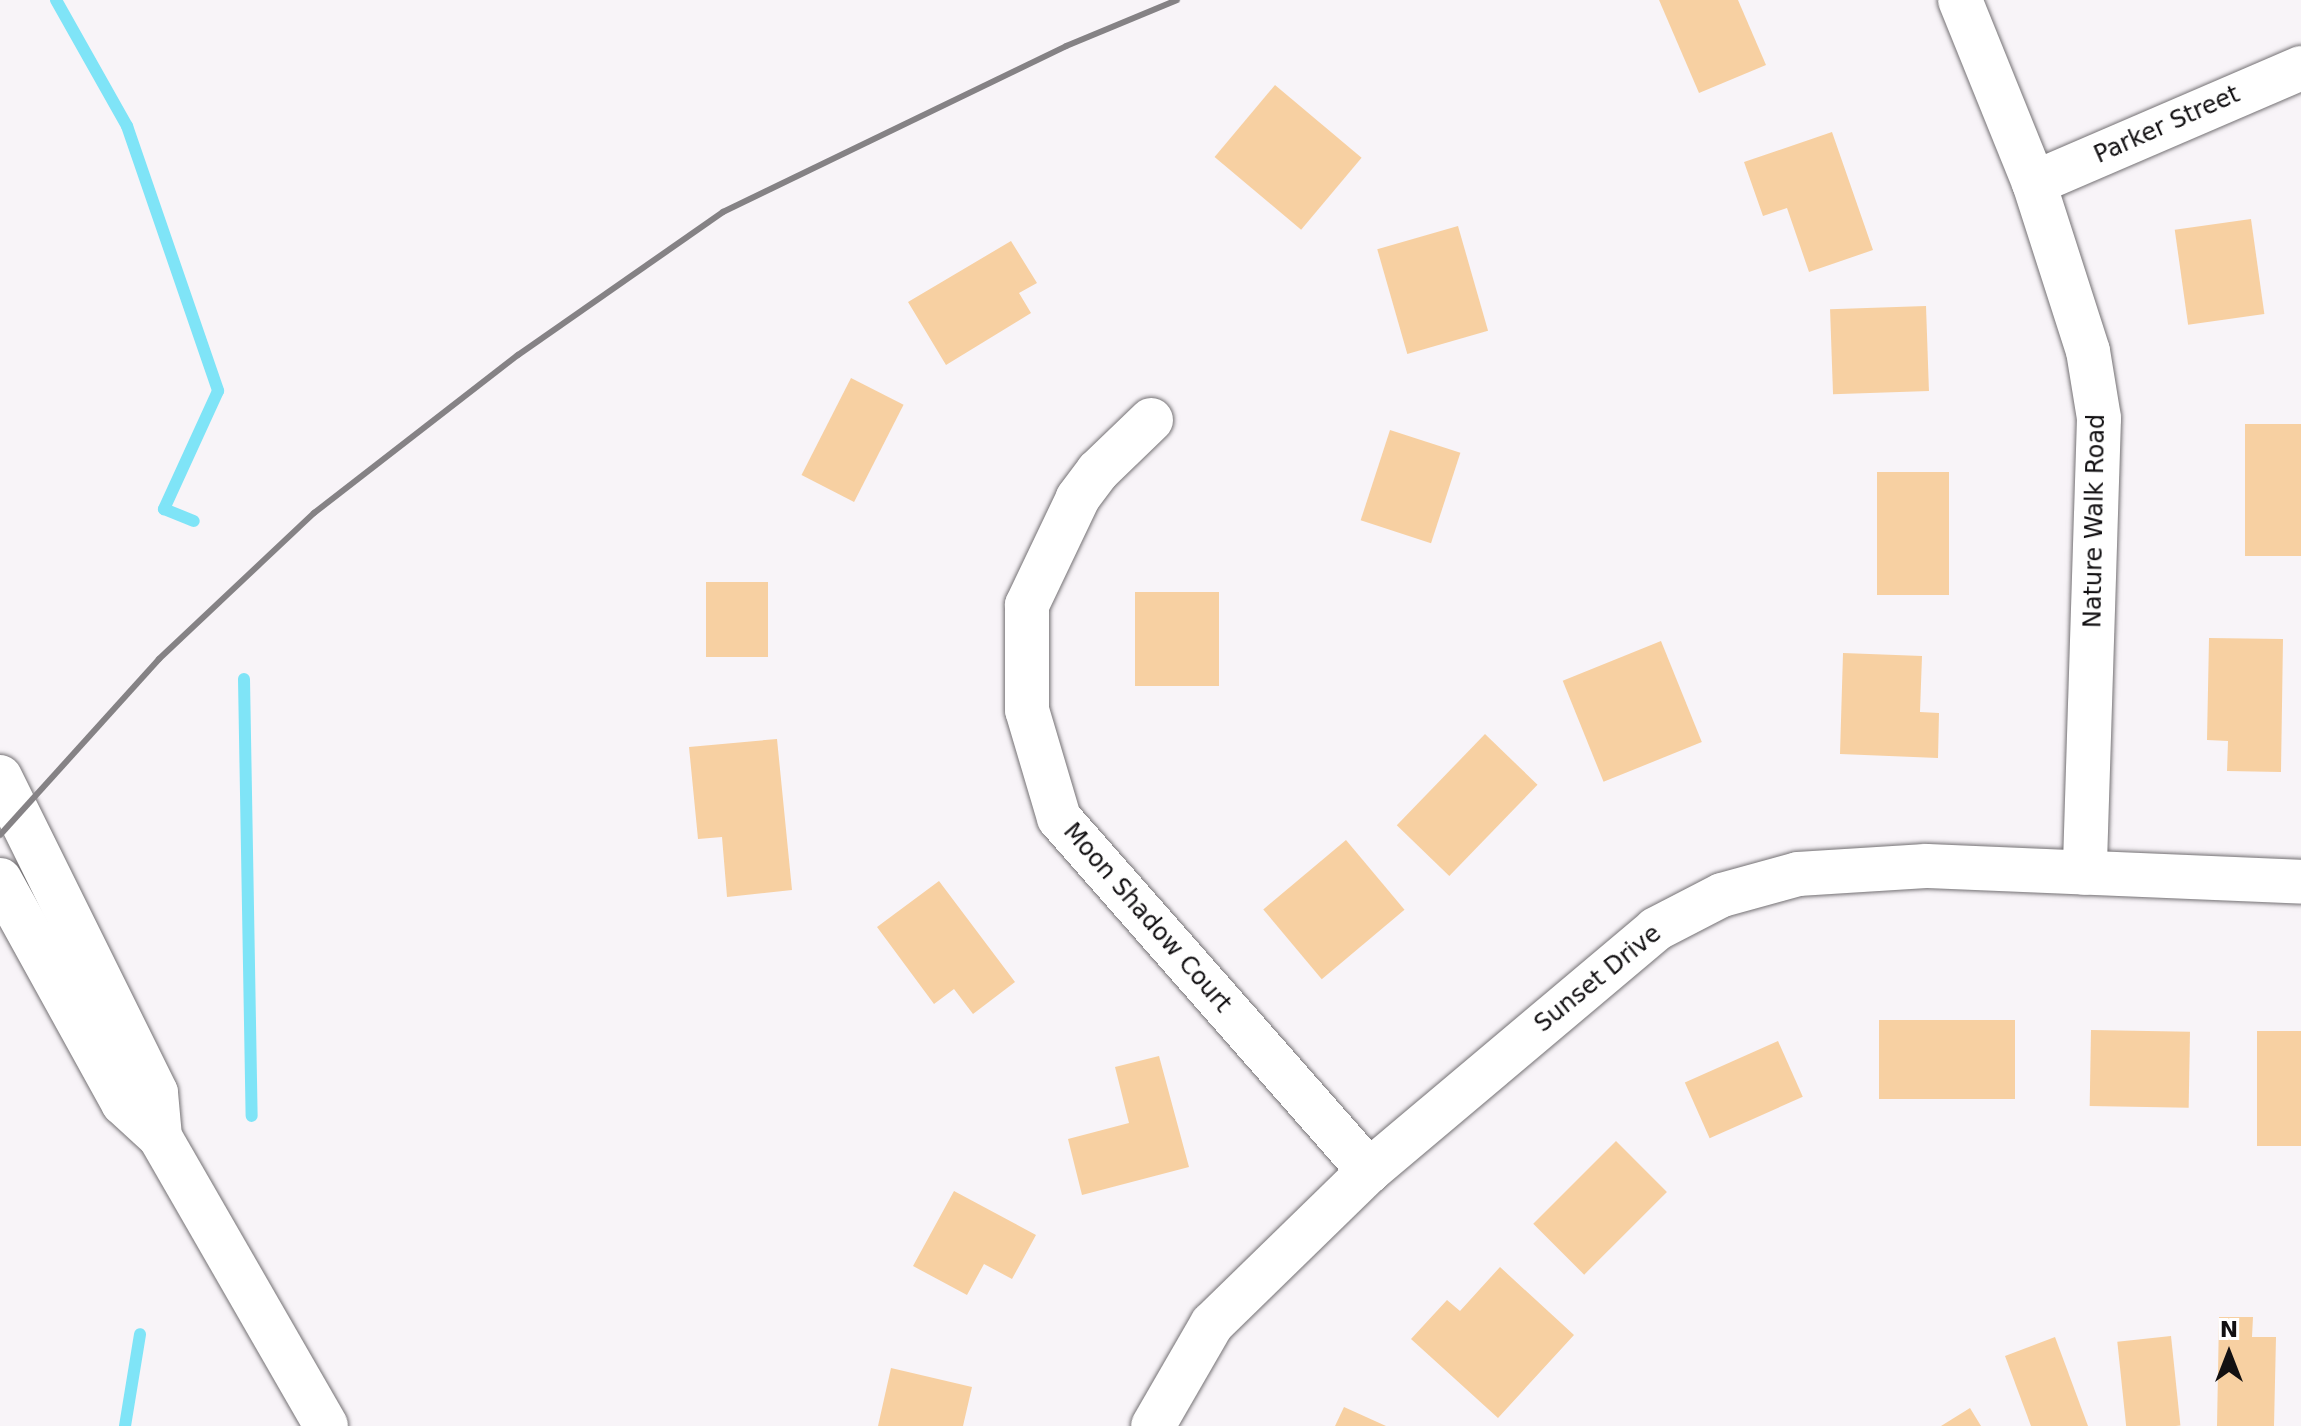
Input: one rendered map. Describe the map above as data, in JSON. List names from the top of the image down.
{
  "streets": {
    "main road": [
      "Parker Street",
      "Nature Walk Road",
      "Moon Shadow Court",
      "Sunset Drive"
    ]
  },
  "crossings": [
    ["Parker Street", "Nature Walk Road"],
    ["Nature Walk Road", "Sunset Drive"],
    ["Moon Shadow Court", "Sunset Drive"]
  ],
  "north": "top"
}
